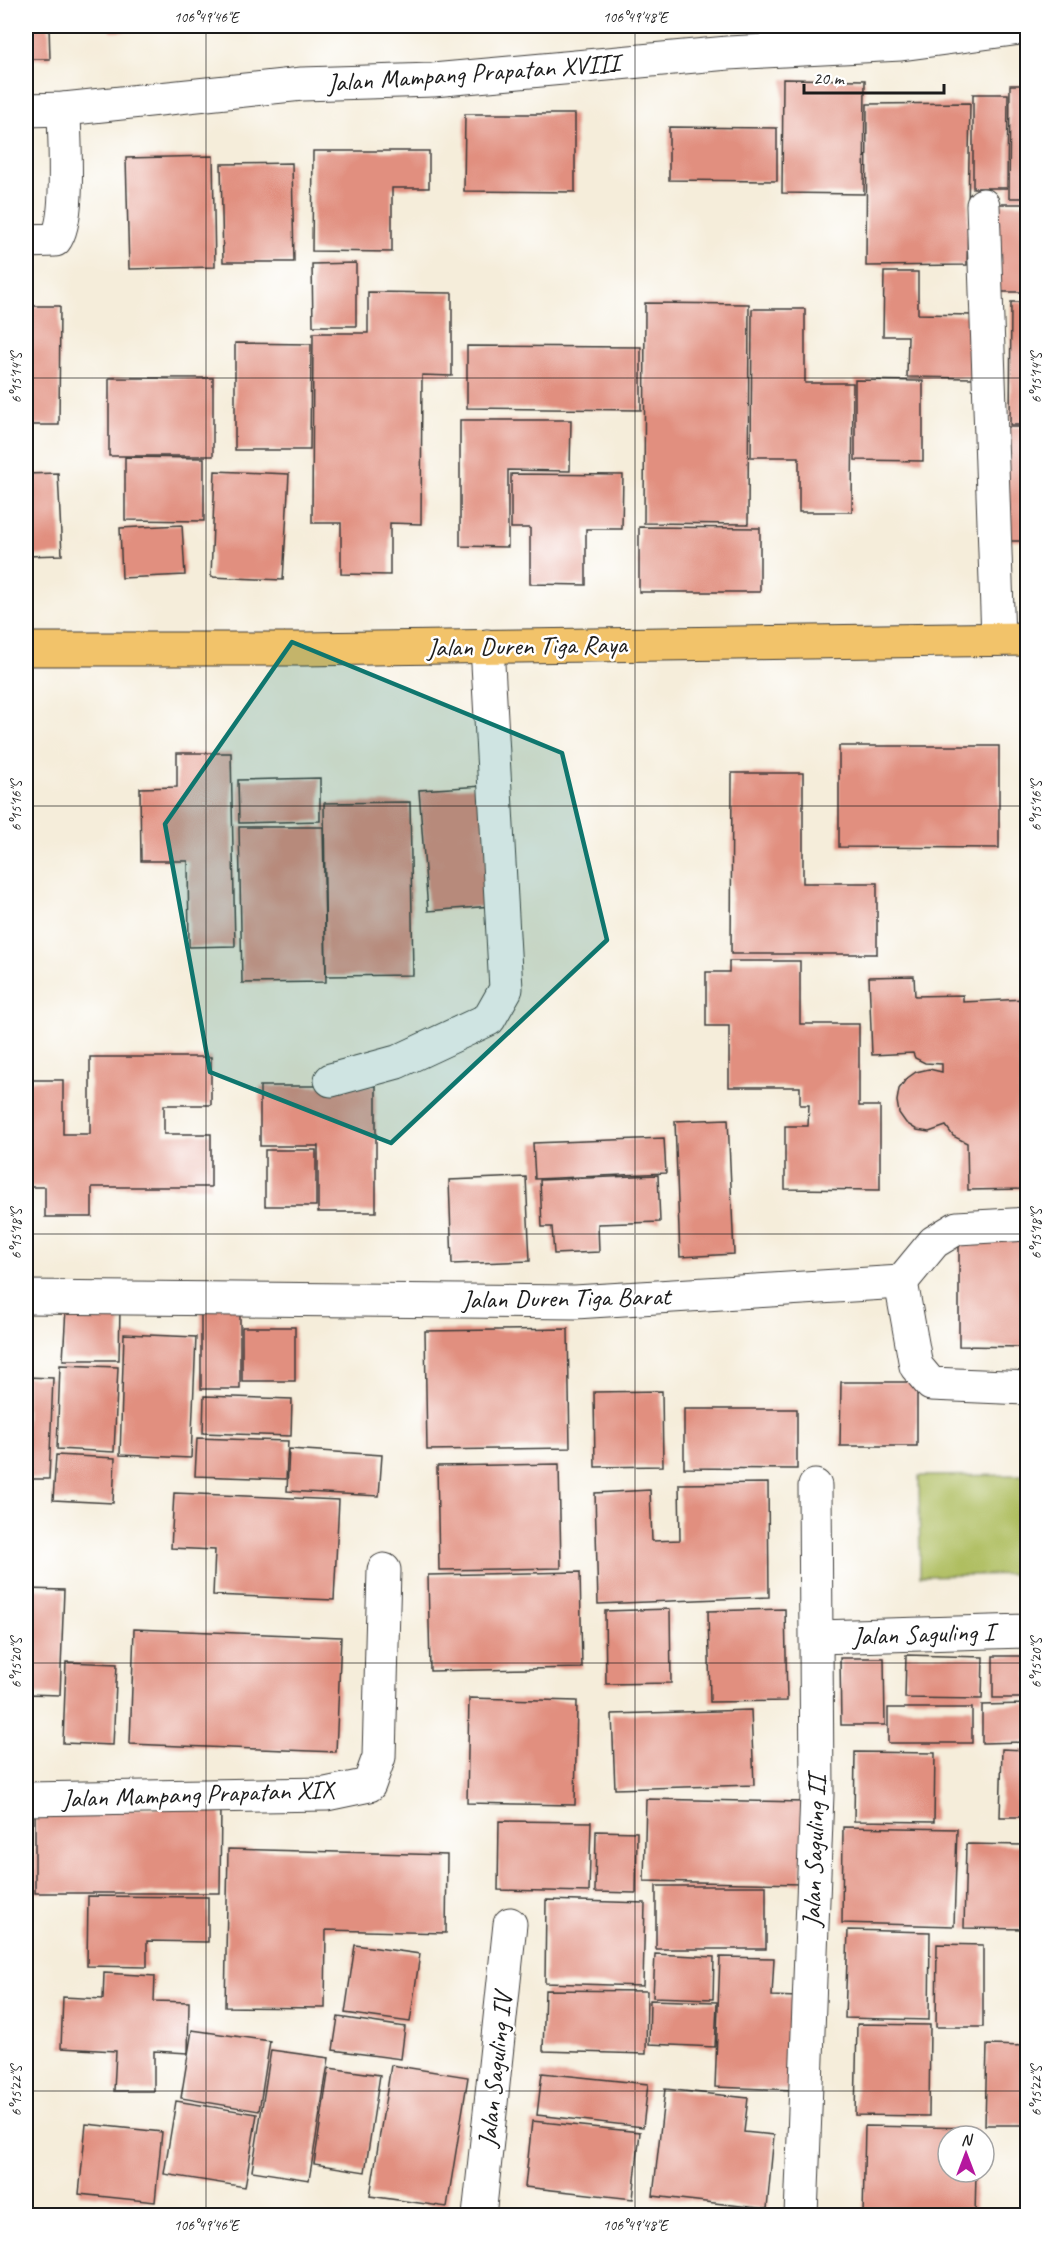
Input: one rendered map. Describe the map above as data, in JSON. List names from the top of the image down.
{
  "streets": {
    "main road": ["Jalan Duren Tiga Raya"],
    "street": [
      "Jalan Mampang Prapatan XVIII",
      "Jalan Duren Tiga Barat",
      "Jalan Saguling I",
      "Jalan Mampang Prapatan XIX",
      "Jalan Saguling II",
      "Jalan Saguling IV"
    ]
  },
  "crossings": [
    ["Jalan Saguling I", "Jalan Saguling II"]
  ],
  "scale_bar": "20 m",
  "north": "top",
  "coordinates": [
    "106°49'46\"E",
    "106°49'48\"E",
    "6°15'14\"S",
    "6°15'16\"S",
    "6°15'18\"S",
    "6°15'20\"S",
    "6°15'22\"S"
  ]
}
